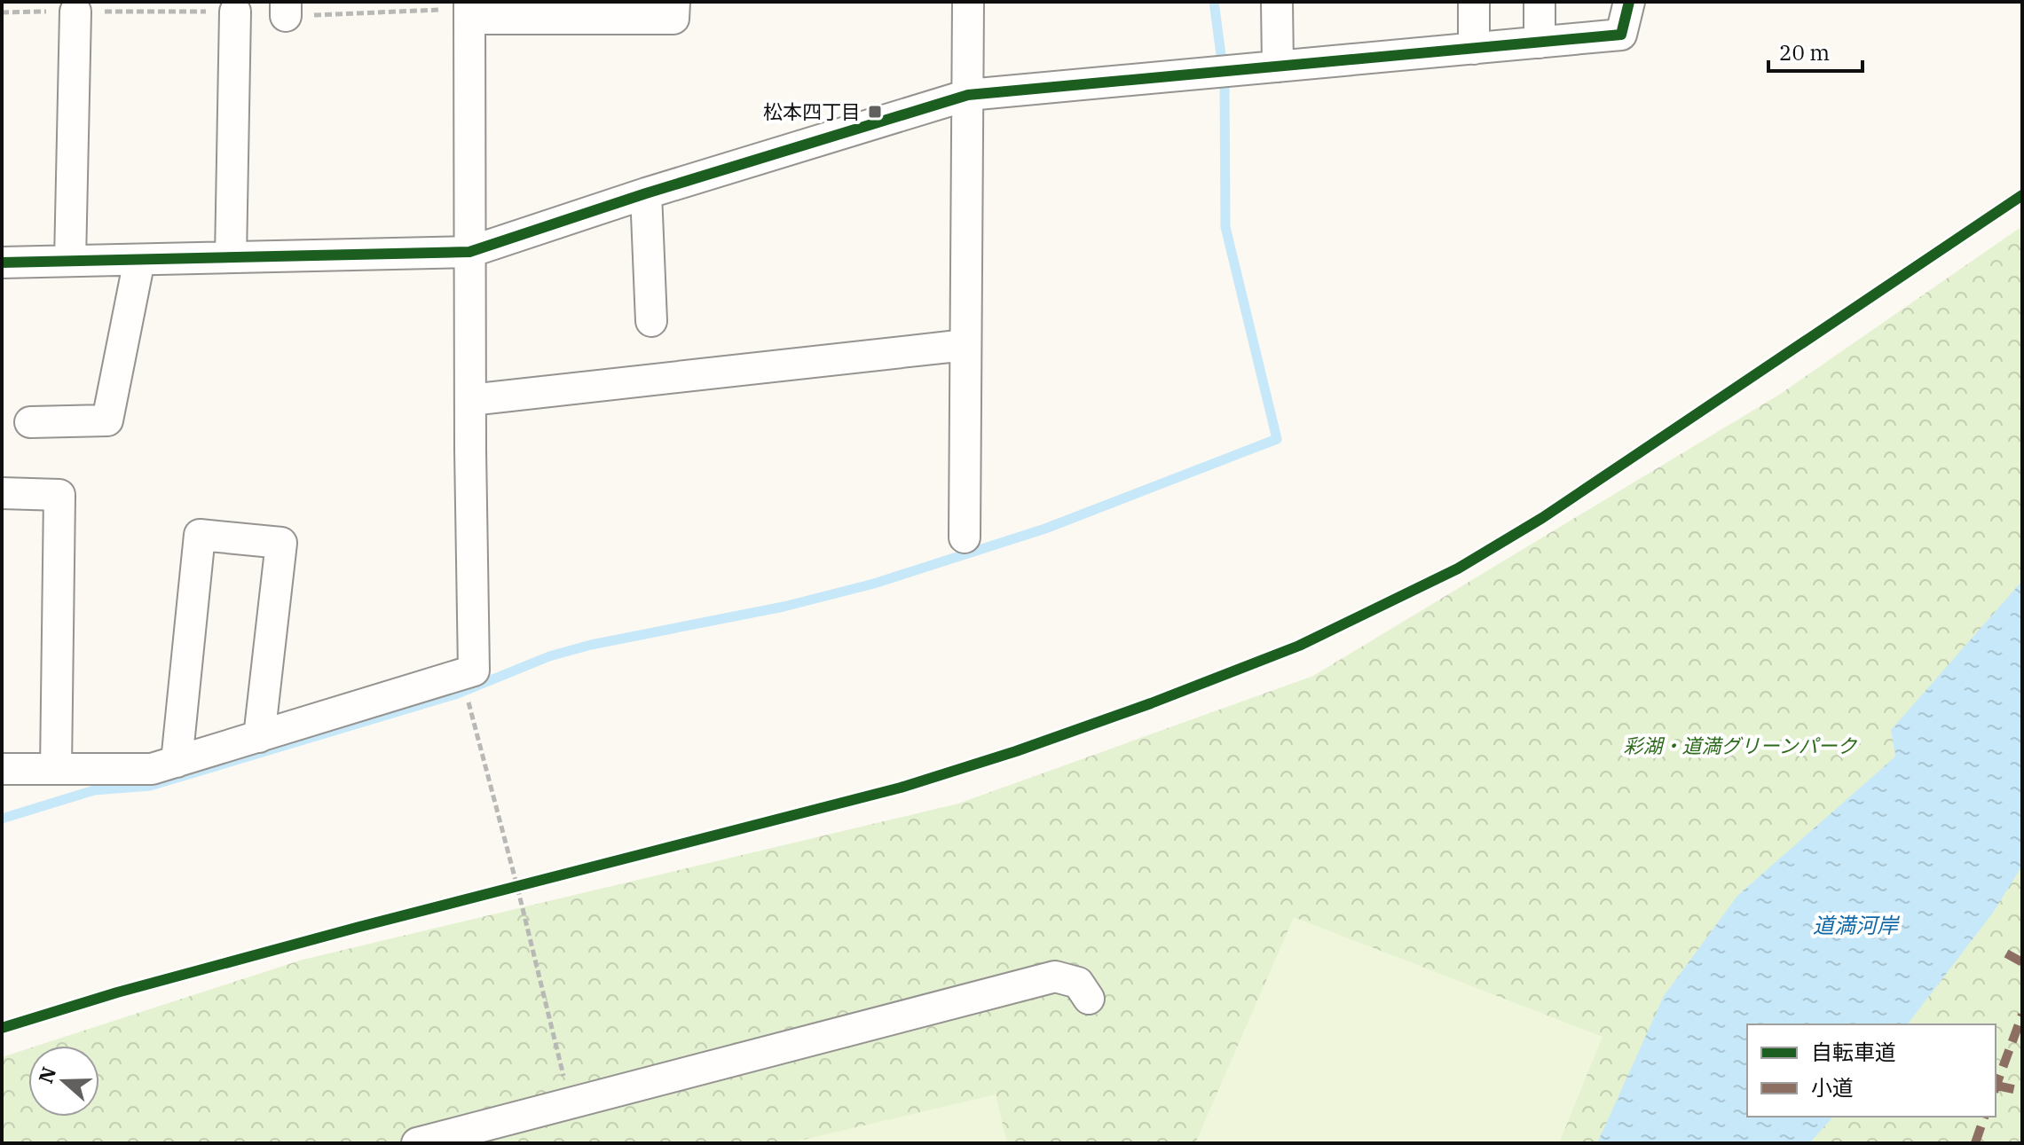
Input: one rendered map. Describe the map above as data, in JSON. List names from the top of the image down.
{
  "water": ["道満河岸"],
  "parks": ["彩湖・道満グリーンパーク"],
  "places": {
    "transit": ["松本四丁目"]
  },
  "legend": ["自転車道", "小道"],
  "scale_bar": "20 m",
  "north": "left"
}
